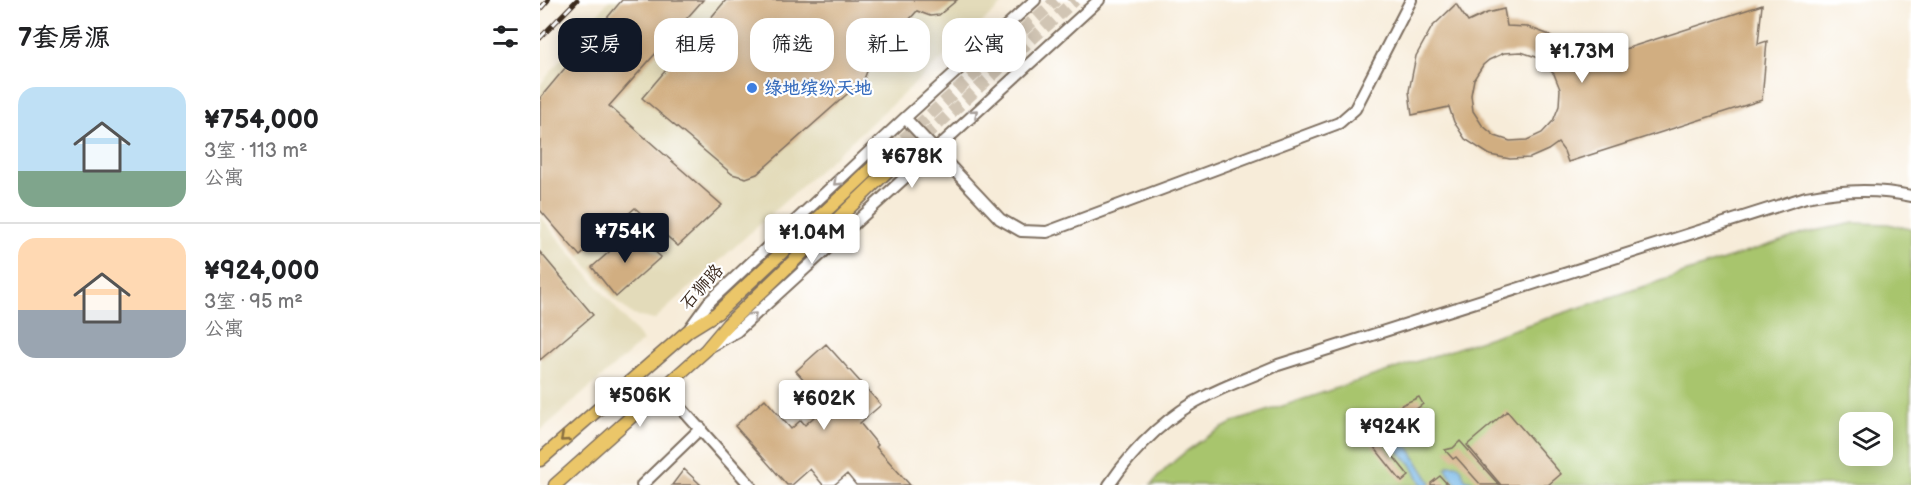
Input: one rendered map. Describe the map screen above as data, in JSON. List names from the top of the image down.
{
  "streets": {
    "main road": ["石狮路"]
  },
  "places": ["绿地缤纷天地"],
  "page": {
    "heading": "7套房源",
    "chip": [
      "买房",
      "租房",
      "筛选",
      "新上",
      "公寓"
    ],
    "price": [
      "¥1.73M",
      "¥678K",
      "¥754K",
      "¥1.04M",
      "¥506K",
      "¥602K",
      "¥924K"
    ],
    "list": [
      {
        "name": "¥754,000",
        "note": "3室 · 113 m² · 公寓"
      },
      {
        "name": "¥924,000",
        "note": "3室 · 95 m² · 公寓"
      }
    ]
  }
}
